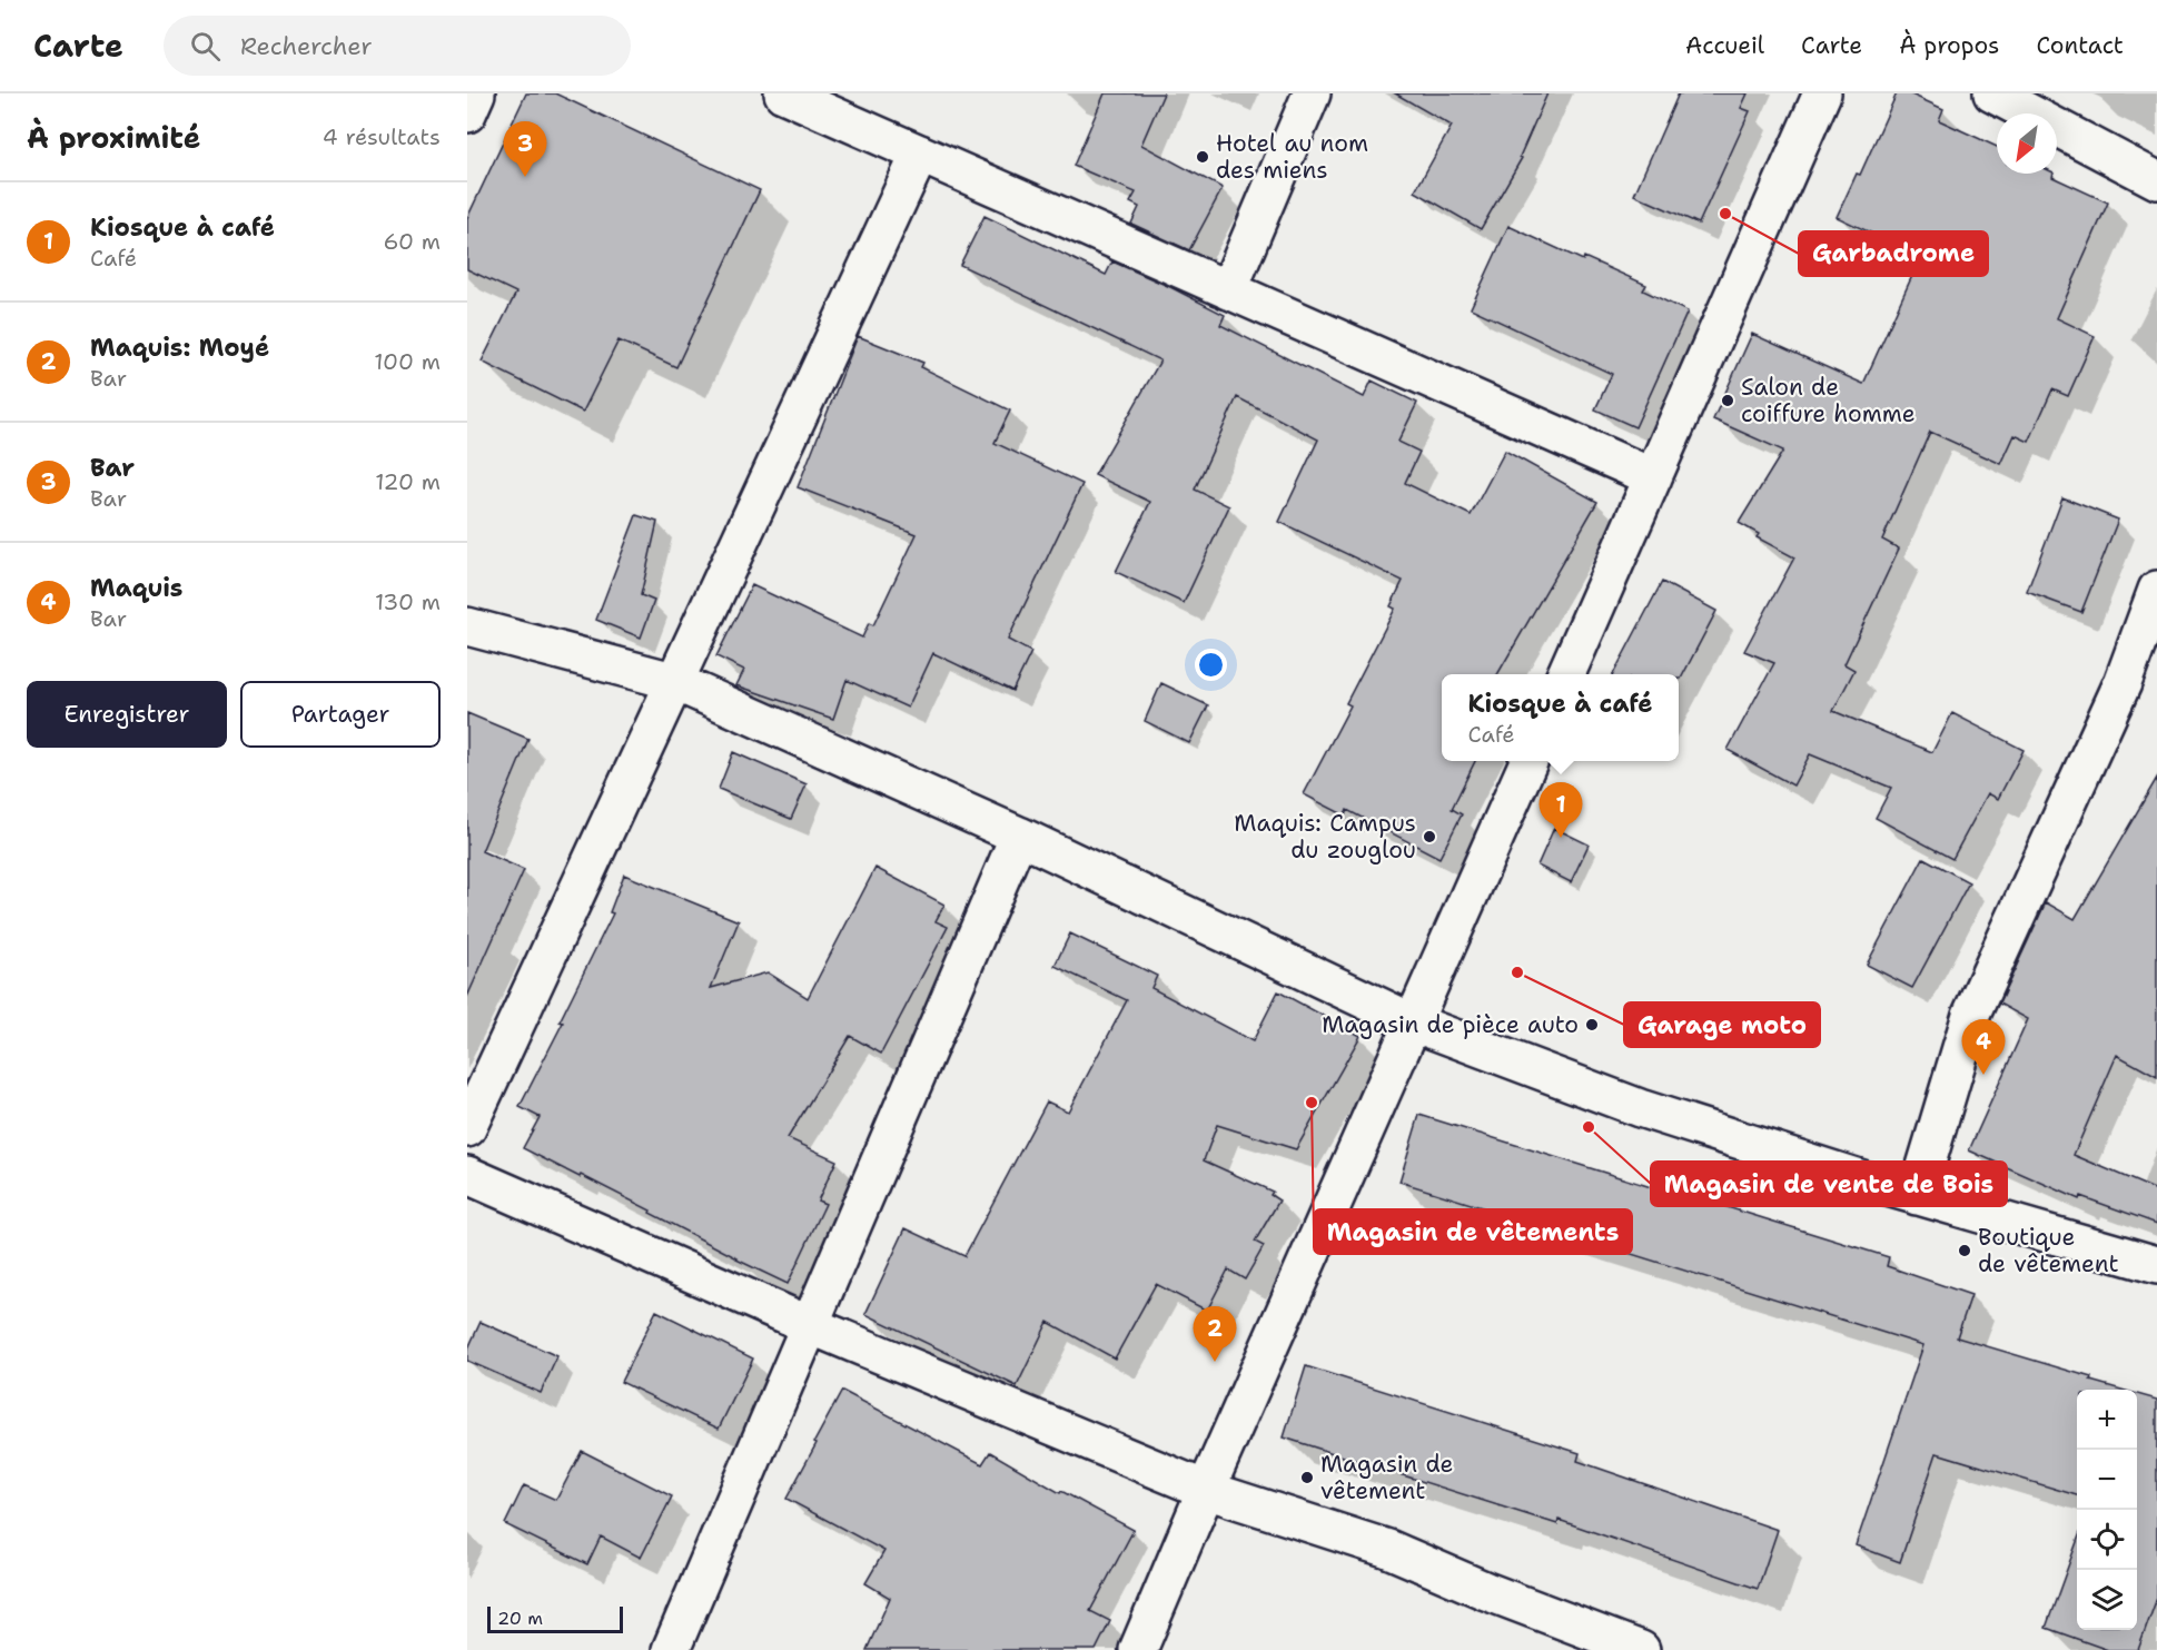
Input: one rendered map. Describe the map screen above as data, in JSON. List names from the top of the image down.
{
  "places": [
    "Hotel au nom des miens",
    "Garbadrome",
    "Salon de coiffure homme",
    "Maquis: Campus du zouglou",
    "Garage moto",
    "Magasin de pièce auto",
    "Magasin de vêtements",
    "Magasin de vente de Bois",
    "Boutique de vêtement",
    "Magasin de vêtement"
  ],
  "scale_bar": "20 m",
  "north": "bottom left",
  "page": {
    "header": "Carte",
    "search": "Rechercher",
    "nav": [
      "Accueil",
      "Carte",
      "À propos",
      "Contact"
    ],
    "heading": ["À proximité", "4 résultats"],
    "pins": [
      "3",
      "1",
      "4",
      "2"
    ],
    "list": [
      {
        "mark": "1",
        "name": "Kiosque à café",
        "note": "Café",
        "value": "60 m"
      },
      {
        "mark": "2",
        "name": "Maquis: Moyé",
        "note": "Bar",
        "value": "100 m"
      },
      {
        "mark": "3",
        "name": "Bar",
        "note": "Bar",
        "value": "120 m"
      },
      {
        "mark": "4",
        "name": "Maquis",
        "note": "Bar",
        "value": "130 m"
      }
    ],
    "buttons": ["Enregistrer", "Partager"],
    "popup": ["Kiosque à café", "Café"],
    "map_buttons": ["+", "−"],
    "scale": "20 m"
  }
}
